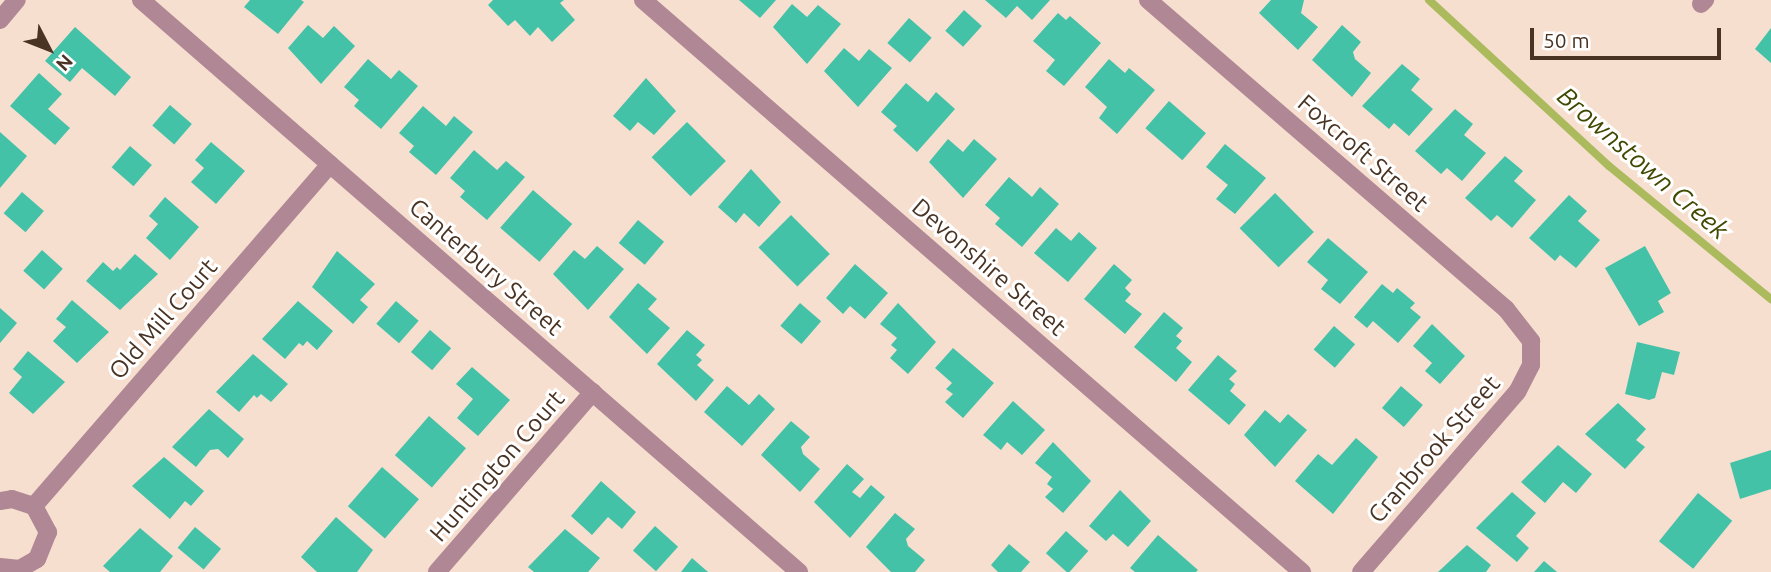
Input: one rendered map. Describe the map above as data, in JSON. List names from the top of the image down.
{
  "streets": {
    "street": [
      "Foxcroft Street",
      "Canterbury Street",
      "Devonshire Street",
      "Old Mill Court",
      "Cranbrook Street",
      "Huntington Court"
    ]
  },
  "crossings": [
    ["Foxcroft Street", "Cranbrook Street"],
    ["Canterbury Street", "Old Mill Court"],
    ["Canterbury Street", "Huntington Court"]
  ],
  "water": ["Brownstown Creek"],
  "scale_bar": "50 m",
  "north": "bottom right"
}
